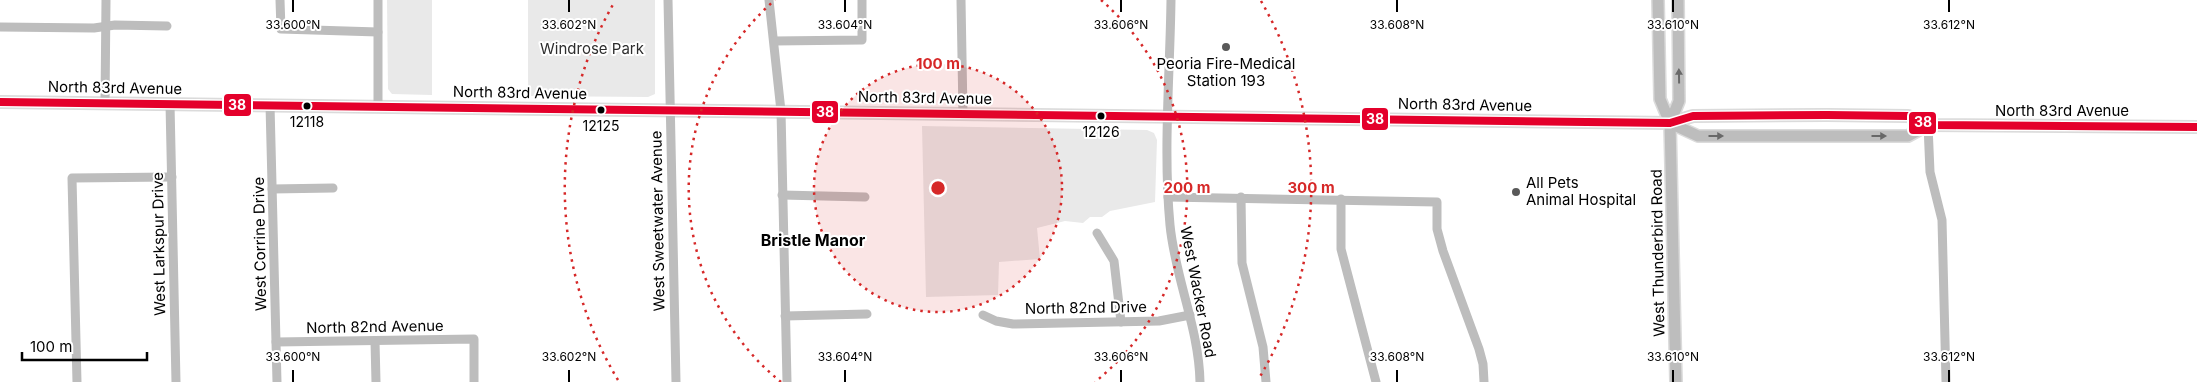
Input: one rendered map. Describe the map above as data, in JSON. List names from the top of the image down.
{
  "streets": {
    "main road": ["North 83rd Avenue", "West Thunderbird Road"],
    "street": [
      "West Sweetwater Avenue",
      "West Larkspur Drive",
      "West Corrine Drive",
      "West Wacker Road",
      "North 82nd Drive",
      "North 82nd Avenue"
    ]
  },
  "crossings": [
    ["North 83rd Avenue", "West Sweetwater Avenue"],
    ["North 83rd Avenue", "West Larkspur Drive"],
    ["North 83rd Avenue", "West Corrine Drive"],
    ["North 83rd Avenue", "West Thunderbird Road"],
    ["North 83rd Avenue", "West Wacker Road"],
    ["West Corrine Drive", "North 82nd Avenue"],
    ["West Wacker Road", "North 82nd Drive"]
  ],
  "districts": ["Bristle Manor"],
  "parks": ["Windrose Park"],
  "places": [
    "Peoria Fire-Medical Station 193",
    "12118",
    "12125",
    "12126",
    "All Pets Animal Hospital"
  ],
  "lines": ["transit line 38"],
  "scale_bar": "100 m",
  "coordinates": [
    "33.600°N",
    "33.602°N",
    "33.604°N",
    "33.606°N",
    "33.608°N",
    "33.610°N",
    "33.612°N"
  ],
  "rings": ["100 m", "200 m", "300 m"]
}
